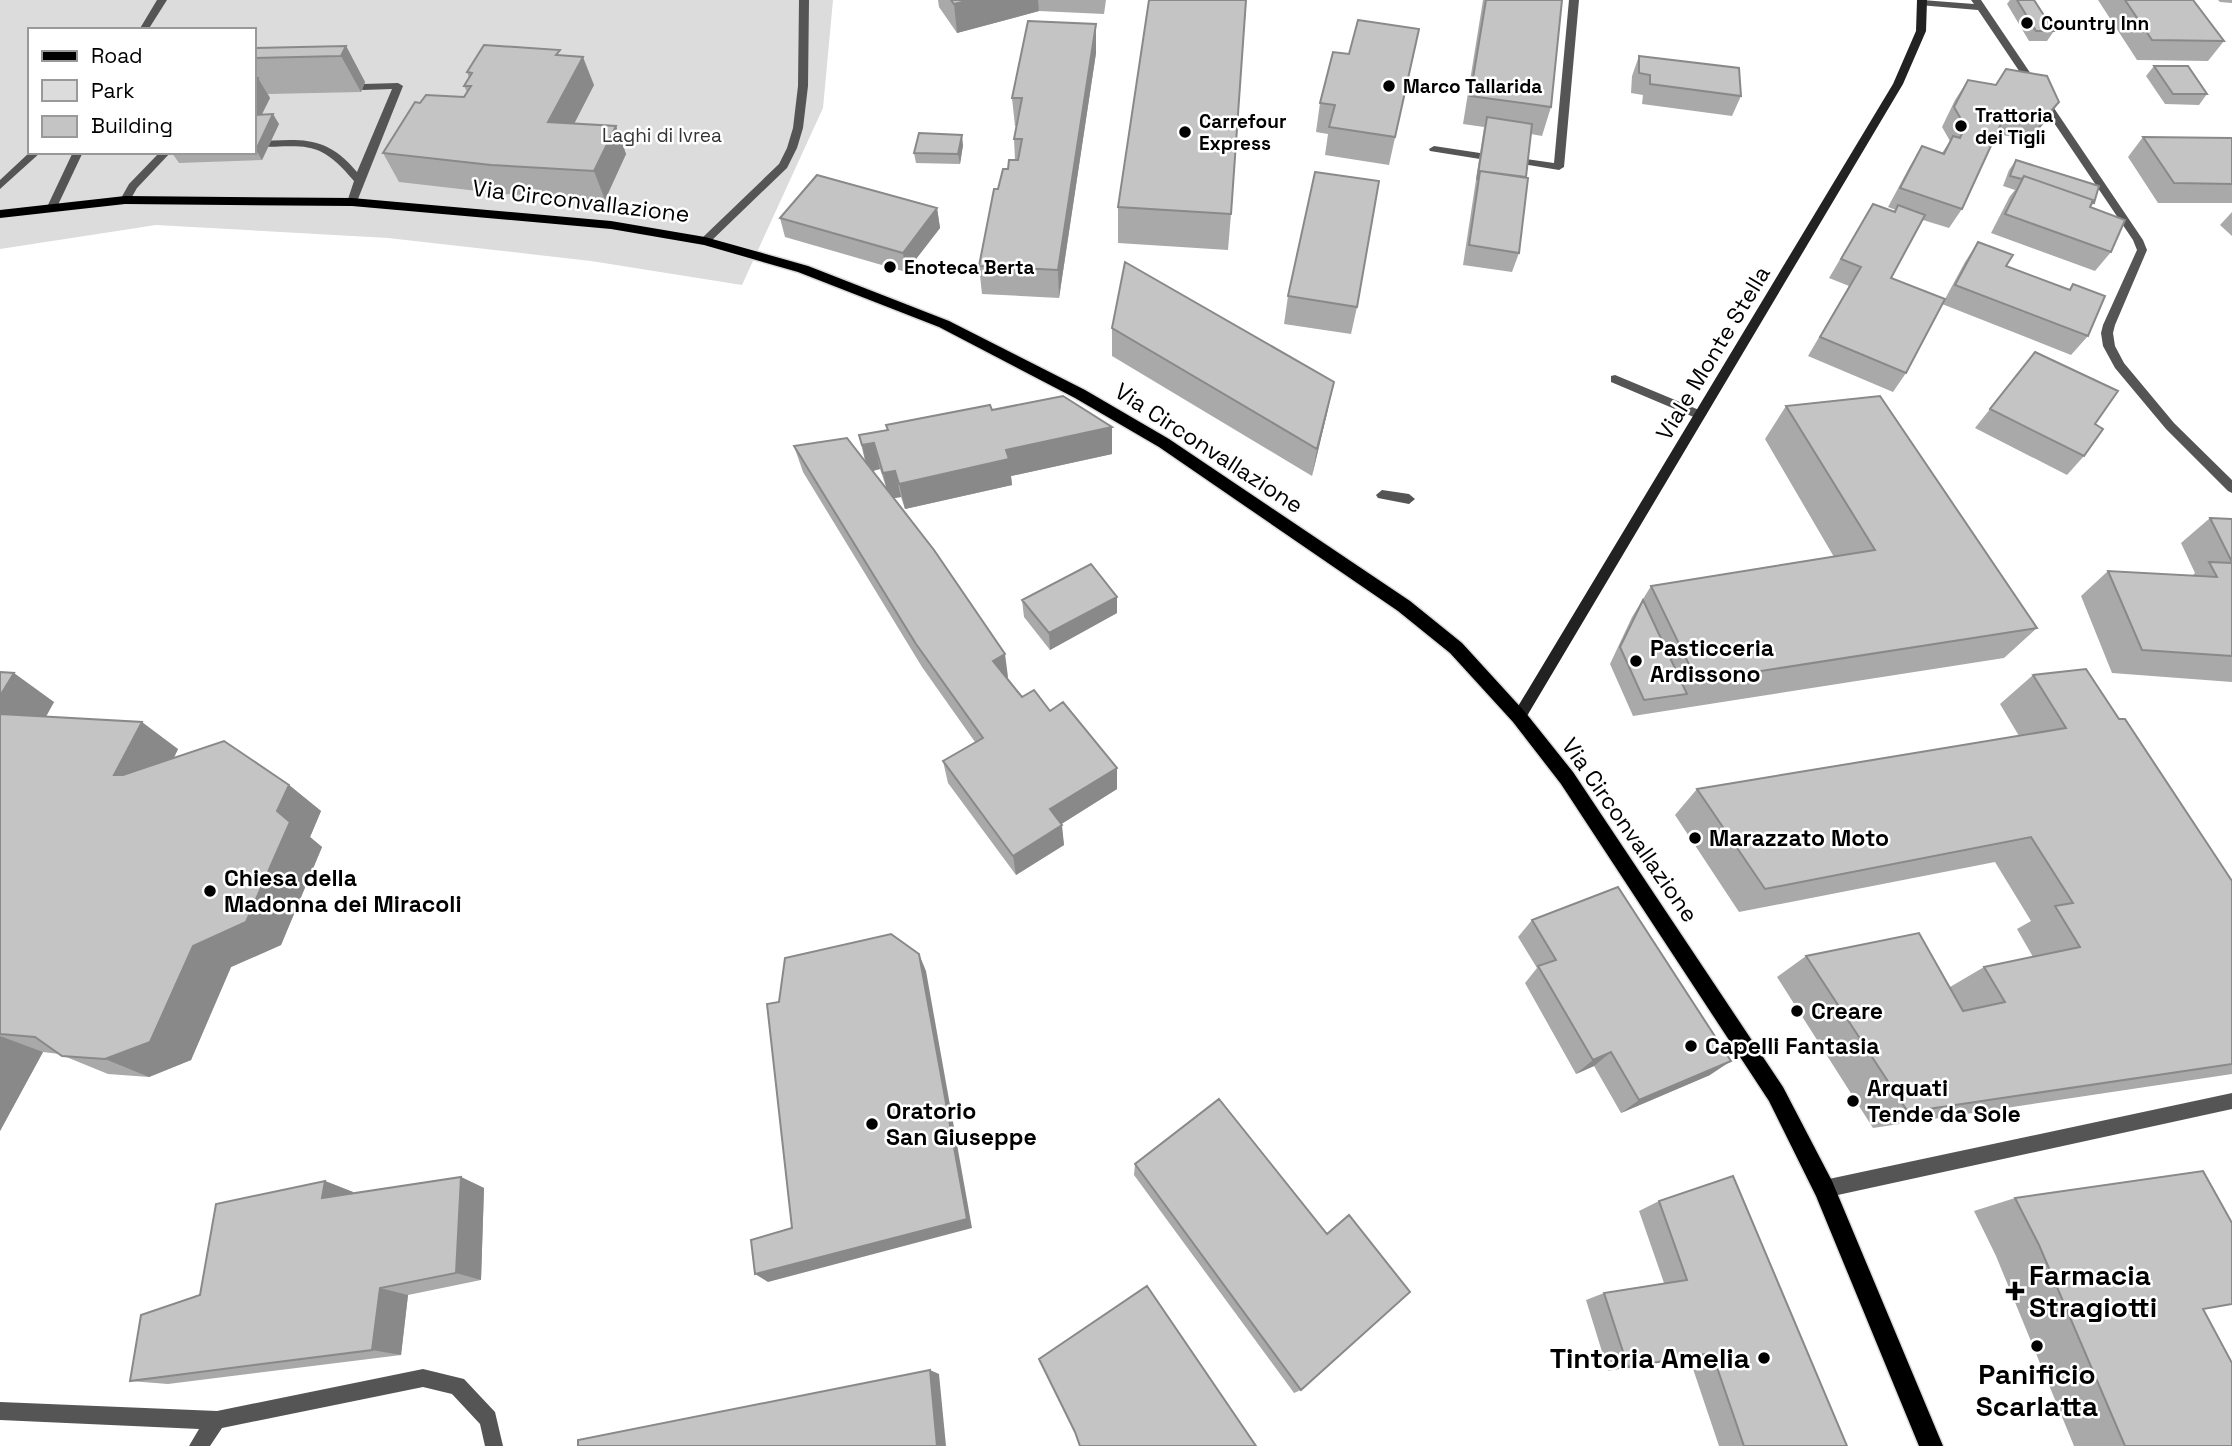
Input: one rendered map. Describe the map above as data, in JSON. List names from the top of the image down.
{
  "streets": {
    "main road": ["Via Circonvallazione", "Viale Monte Stella"]
  },
  "crossings": [
    ["Via Circonvallazione", "Viale Monte Stella"]
  ],
  "parks": ["Laghi di Ivrea"],
  "places": {
    "other": [
      "Country Inn",
      "Marco Tallarida",
      "Trattoria dei Tigli",
      "Carrefour Express",
      "Enoteca Berta",
      "Pasticceria Ardissono",
      "Marazzato Moto",
      "Chiesa della Madonna dei Miracoli",
      "Creare",
      "Capelli Fantasia",
      "Arquati Tende da Sole",
      "Oratorio San Giuseppe",
      "Panificio Scarlatta",
      "Tintoria Amelia"
    ],
    "health": ["Farmacia Stragiotti"]
  },
  "legend": ["Road", "Park", "Building"]
}
